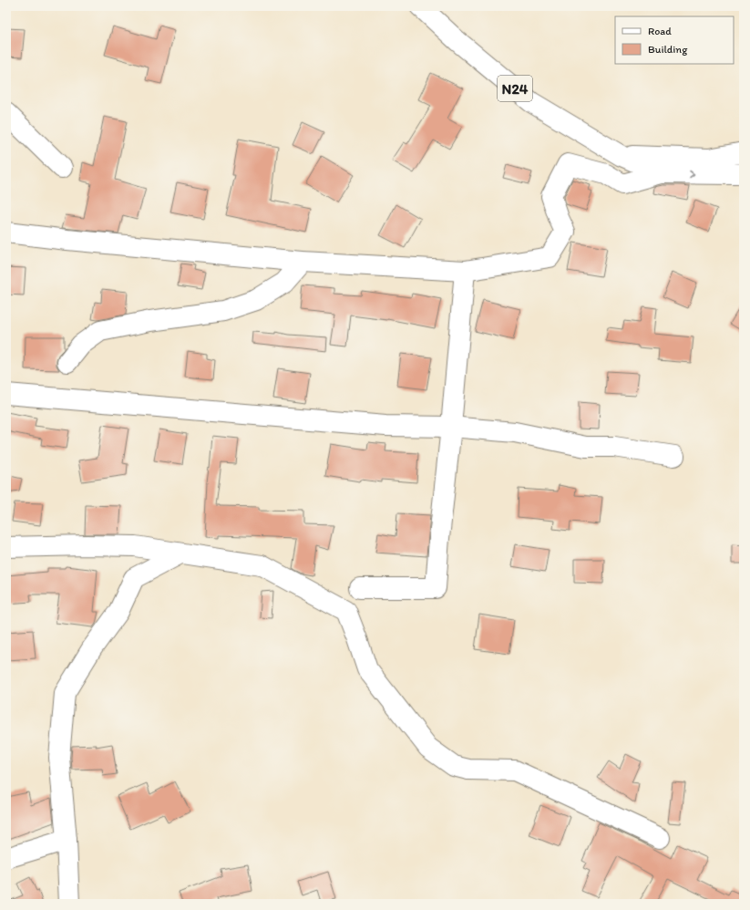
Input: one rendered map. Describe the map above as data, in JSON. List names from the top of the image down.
{
  "streets": {
    "street": ["N24"]
  },
  "legend": ["Road", "Building"]
}
